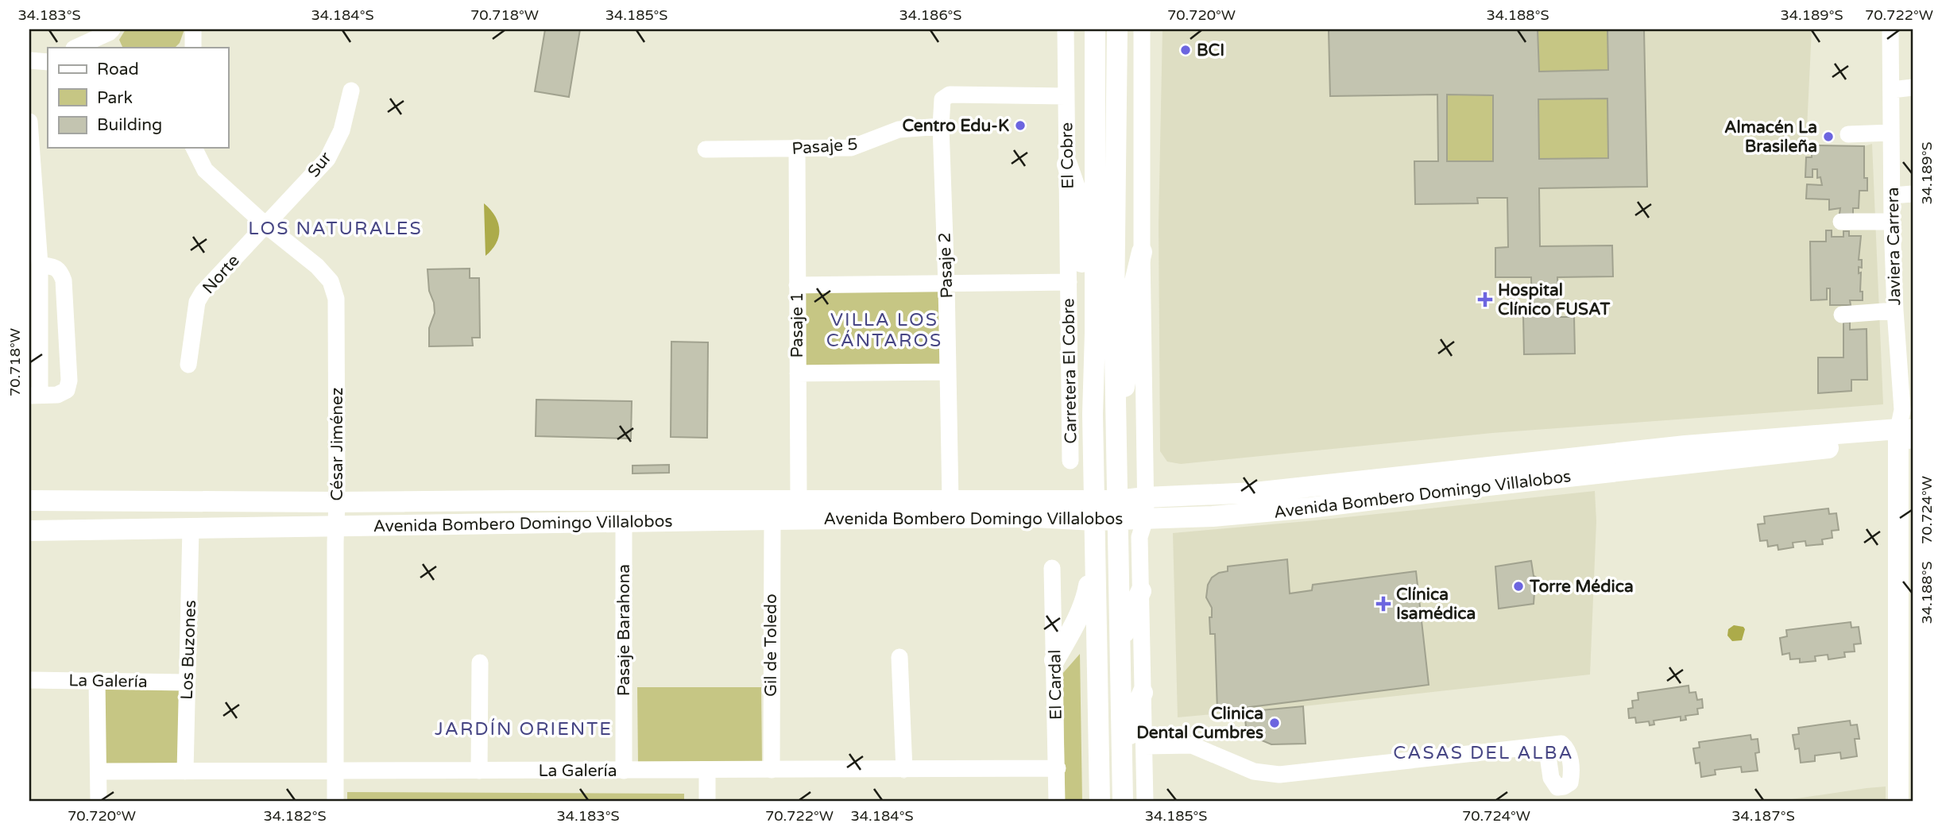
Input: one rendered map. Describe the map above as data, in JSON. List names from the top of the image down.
{
  "streets": {
    "main road": ["Avenida Bombero Domingo Villalobos"],
    "street": [
      "Pasaje 5",
      "El Cobre",
      "Sur",
      "Javiera Carrera",
      "Pasaje 2",
      "Norte",
      "Pasaje 1",
      "Carretera El Cobre",
      "César Jiménez",
      "Pasaje Barahona",
      "Gil de Toledo",
      "Los Buzones",
      "La Galería",
      "El Cardal"
    ]
  },
  "crossings": [
    ["Pasaje 5", "Pasaje 2"],
    ["Pasaje 5", "Pasaje 1"],
    ["El Cobre", "Pasaje 2"],
    ["El Cobre", "Carretera El Cobre"],
    ["Sur", "Norte"],
    ["Sur", "César Jiménez"],
    ["Javiera Carrera", "Avenida Bombero Domingo Villalobos"],
    ["Pasaje 2", "Avenida Bombero Domingo Villalobos"],
    ["Norte", "César Jiménez"],
    ["Pasaje 1", "Avenida Bombero Domingo Villalobos"],
    ["César Jiménez", "Avenida Bombero Domingo Villalobos"],
    ["César Jiménez", "La Galería"],
    ["Avenida Bombero Domingo Villalobos", "Pasaje Barahona"],
    ["Avenida Bombero Domingo Villalobos", "Gil de Toledo"],
    ["Avenida Bombero Domingo Villalobos", "Los Buzones"],
    ["Pasaje Barahona", "La Galería"],
    ["Gil de Toledo", "La Galería"],
    ["Los Buzones", "La Galería"],
    ["La Galería", "El Cardal"]
  ],
  "districts": [
    "LOS NATURALES",
    "VILLA LOS CÁNTAROS",
    "JARDÍN ORIENTE",
    "CASAS DEL ALBA"
  ],
  "places": {
    "other": [
      "BCI",
      "Centro Edu-K",
      "Almacén La Brasileña",
      "Torre Médica",
      "Clinica Dental Cumbres"
    ],
    "health": ["Hospital Clínico FUSAT", "Clínica Isamédica"]
  },
  "legend": ["Road", "Park", "Building"],
  "coordinates": [
    "34.183°S",
    "34.184°S",
    "70.718°W",
    "34.185°S",
    "34.186°S",
    "70.720°W",
    "34.188°S",
    "34.189°S",
    "70.722°W",
    "70.724°W",
    "34.182°S",
    "34.187°S"
  ]
}
